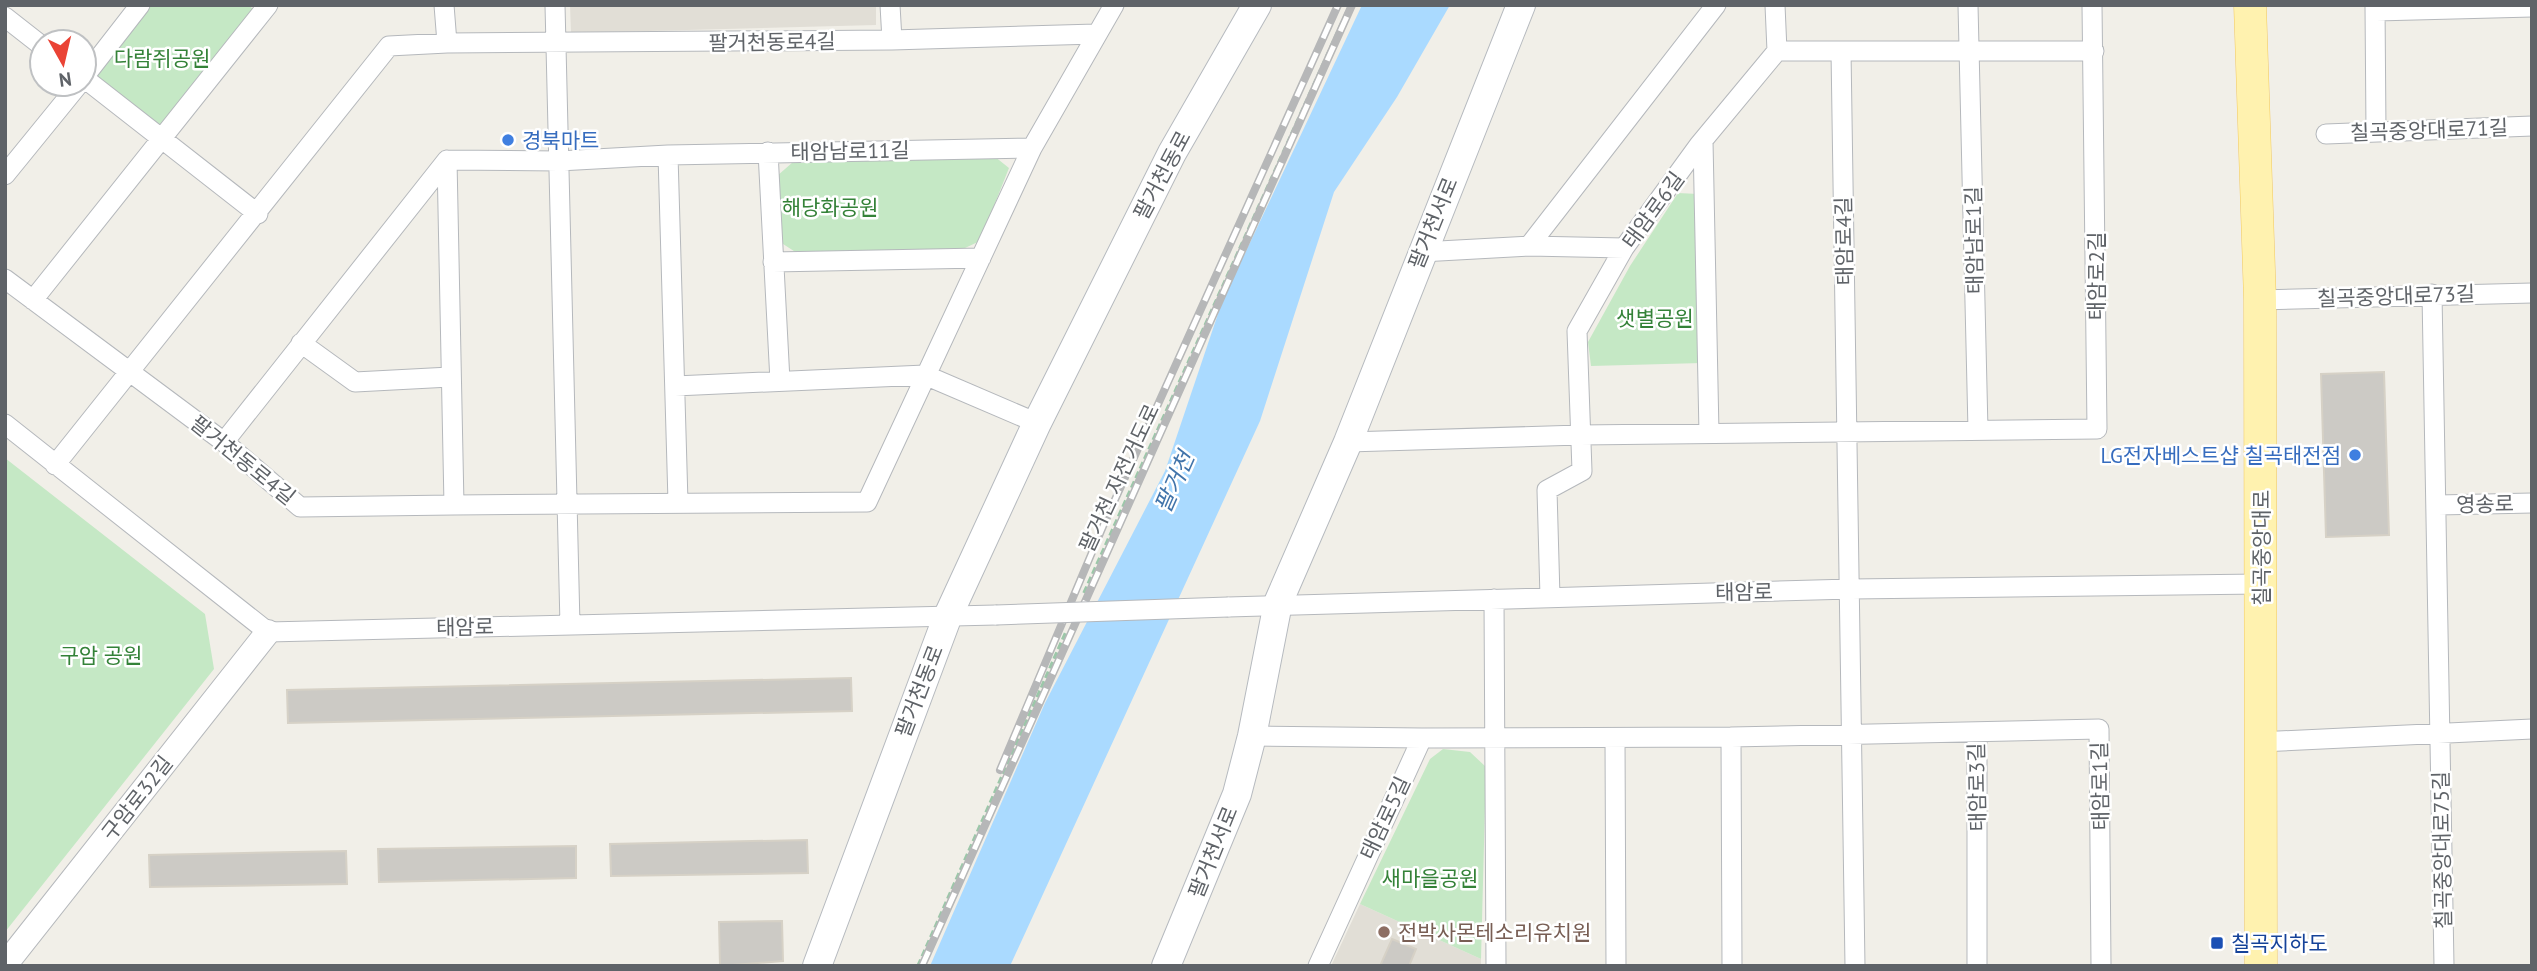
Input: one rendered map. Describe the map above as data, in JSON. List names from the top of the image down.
{
  "streets": {
    "main road": ["팔거천동로", "팔거천서로", "칠곡중앙대로"],
    "street": [
      "팔거천동로4길",
      "칠곡중앙대로71길",
      "태암남로11길",
      "태암로6길",
      "태암남로1길",
      "태암로4길",
      "태암로2길",
      "칠곡중앙대로73길",
      "영송로",
      "태암로",
      "태암로1길",
      "태암로3길",
      "구암로32길",
      "태암로5길",
      "칠곡중앙대로75길"
    ],
    "path": ["팔거천 자전거도로"]
  },
  "crossings": [
    ["팔거천동로", "태암로"],
    ["태암로6길", "태암로"],
    ["팔거천서로", "태암로"],
    ["태암남로1길", "태암로2길"],
    ["태암로4길", "태암로"],
    ["칠곡중앙대로73길", "칠곡중앙대로"],
    ["칠곡중앙대로73길", "칠곡중앙대로75길"],
    ["영송로", "칠곡중앙대로75길"],
    ["칠곡중앙대로", "태암로"],
    ["태암로", "구암로32길"],
    ["태암로1길", "태암로3길"]
  ],
  "water": ["팔거천"],
  "parks": [
    "다람쥐공원",
    "해당화공원",
    "샛별공원",
    "구암 공원",
    "새마을공원"
  ],
  "places": {
    "other": ["경북마트", "LG전자베스트샵 칠곡태전점", "전박사몬테소리유치원"],
    "transit": ["칠곡지하도"]
  },
  "north": "bottom"
}
